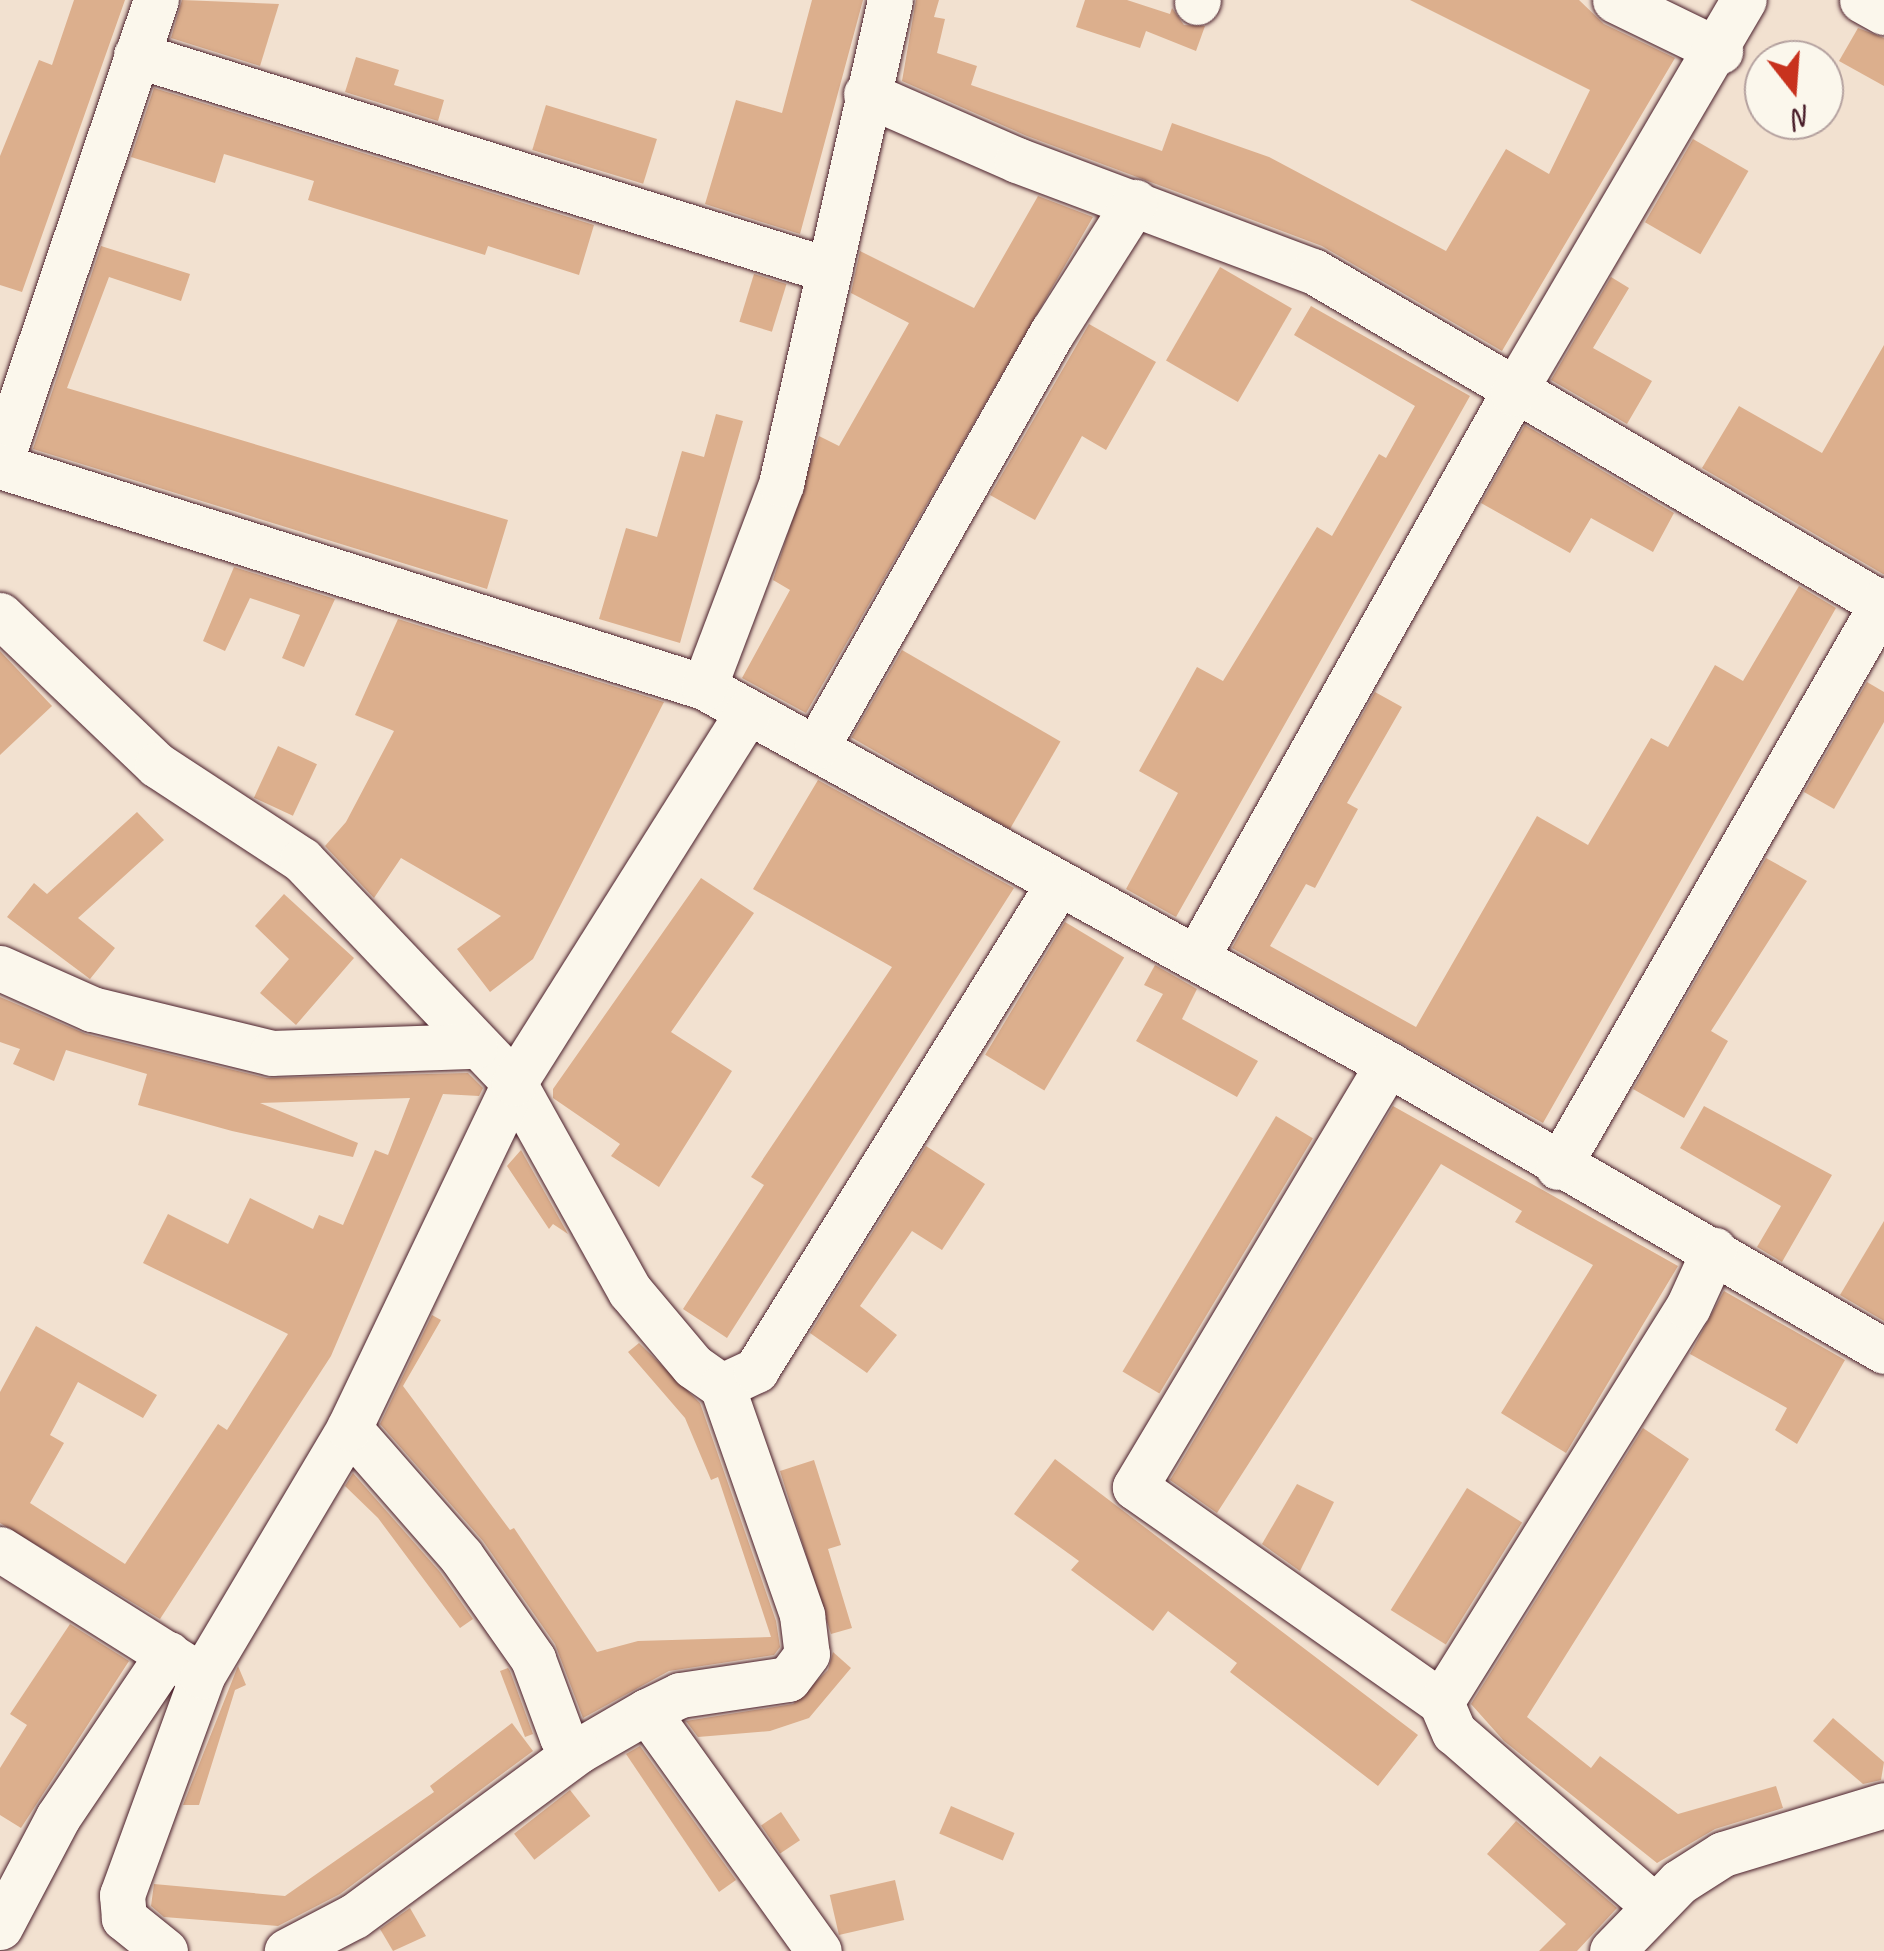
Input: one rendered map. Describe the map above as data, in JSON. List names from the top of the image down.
{
  "north": "bottom"
}
